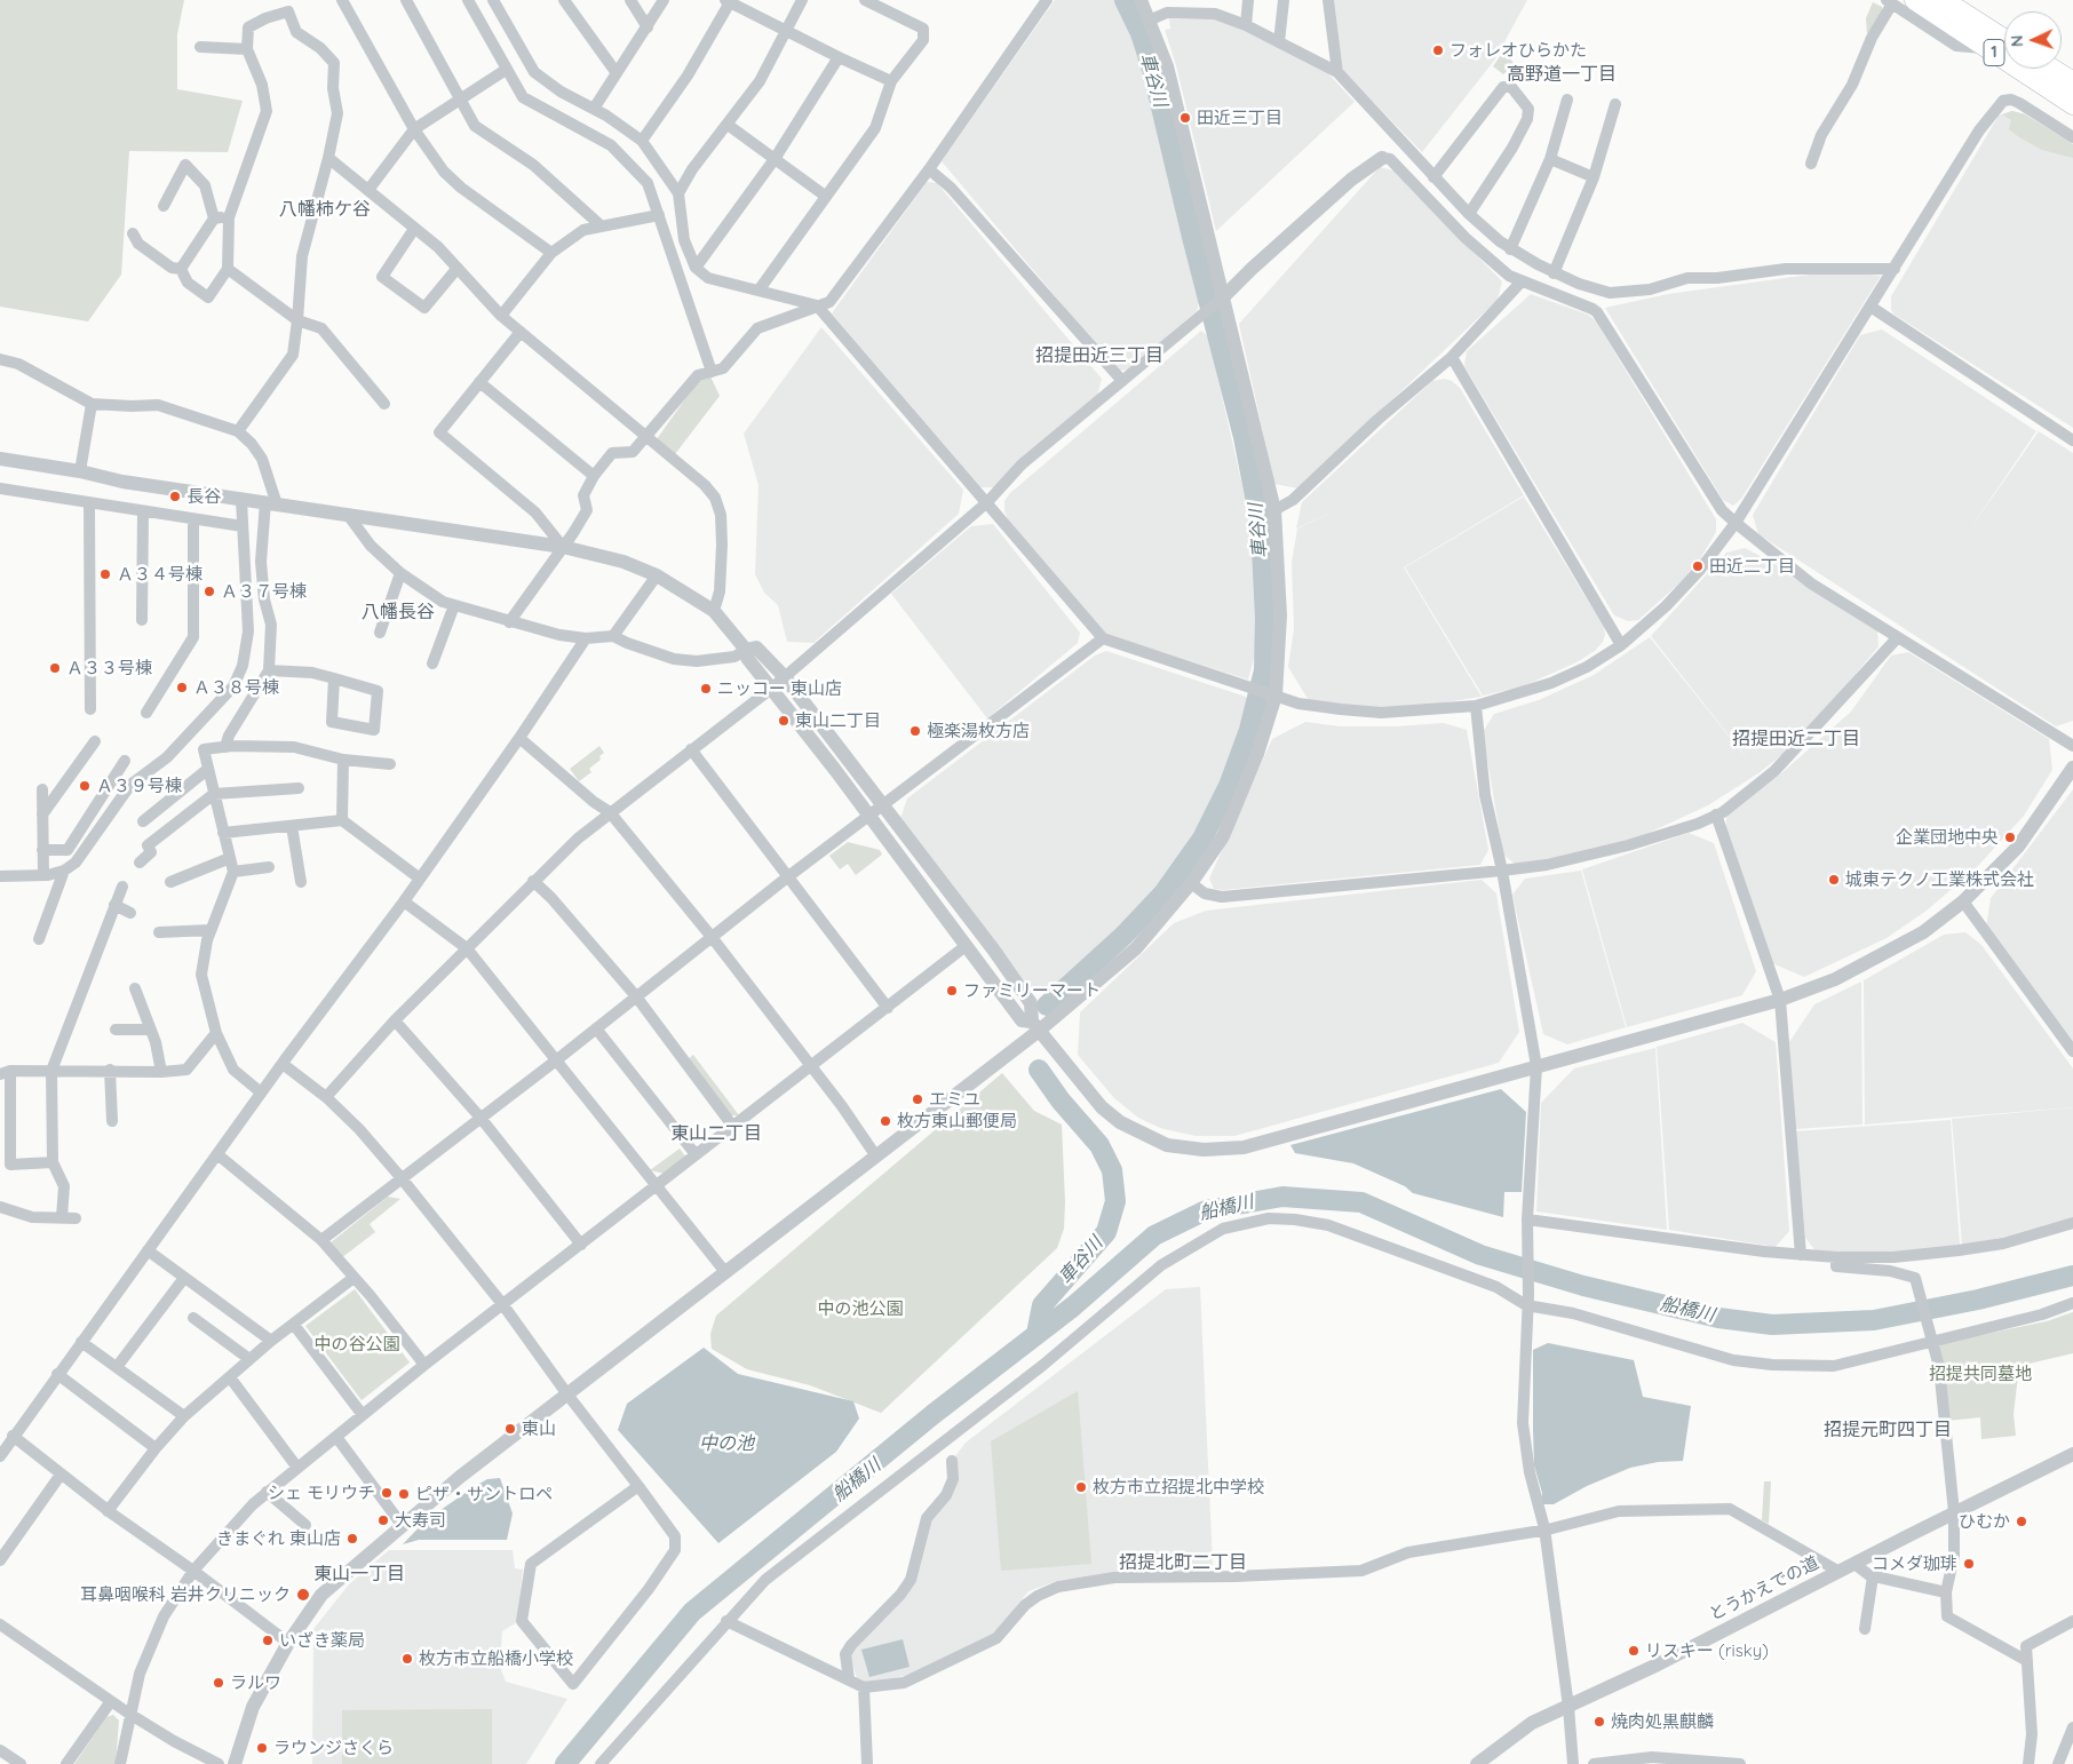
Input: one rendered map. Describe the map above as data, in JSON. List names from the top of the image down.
{
  "streets": {
    "highway": ["1"],
    "street": ["とうかえでの道"]
  },
  "districts": [
    "高野道一丁目",
    "八幡柿ケ谷",
    "招提田近三丁目",
    "八幡長谷",
    "招提田近二丁目",
    "東山二丁目",
    "招提元町四丁目",
    "招提北町二丁目",
    "東山一丁目"
  ],
  "water": ["車谷川", "船橋川", "中の池"],
  "parks": ["中の池公園", "中の谷公園", "招提共同墓地"],
  "places": [
    "フォレオひらかた",
    "田近三丁目",
    "長谷",
    "田近二丁目",
    "Ａ３４号棟",
    "Ａ３７号棟",
    "Ａ３３号棟",
    "Ａ３８号棟",
    "ニッコー 東山店",
    "東山二丁目",
    "極楽湯枚方店",
    "Ａ３９号棟",
    "企業団地中央",
    "城東テクノ工業株式会社",
    "ファミリーマート",
    "エミユ",
    "枚方東山郵便局",
    "東山",
    "枚方市立招提北中学校",
    "シェ モリウチ",
    "ピザ・サントロペ",
    "大寿司",
    "ひむか",
    "きまぐれ 東山店",
    "コメダ珈琲",
    "耳鼻咽喉科 岩井クリニック",
    "いざき薬局",
    "リスキー (risky)",
    "枚方市立船橋小学校",
    "ラルワ",
    "焼肉処黒麒麟",
    "ラウンジさくら"
  ],
  "north": "left"
}
